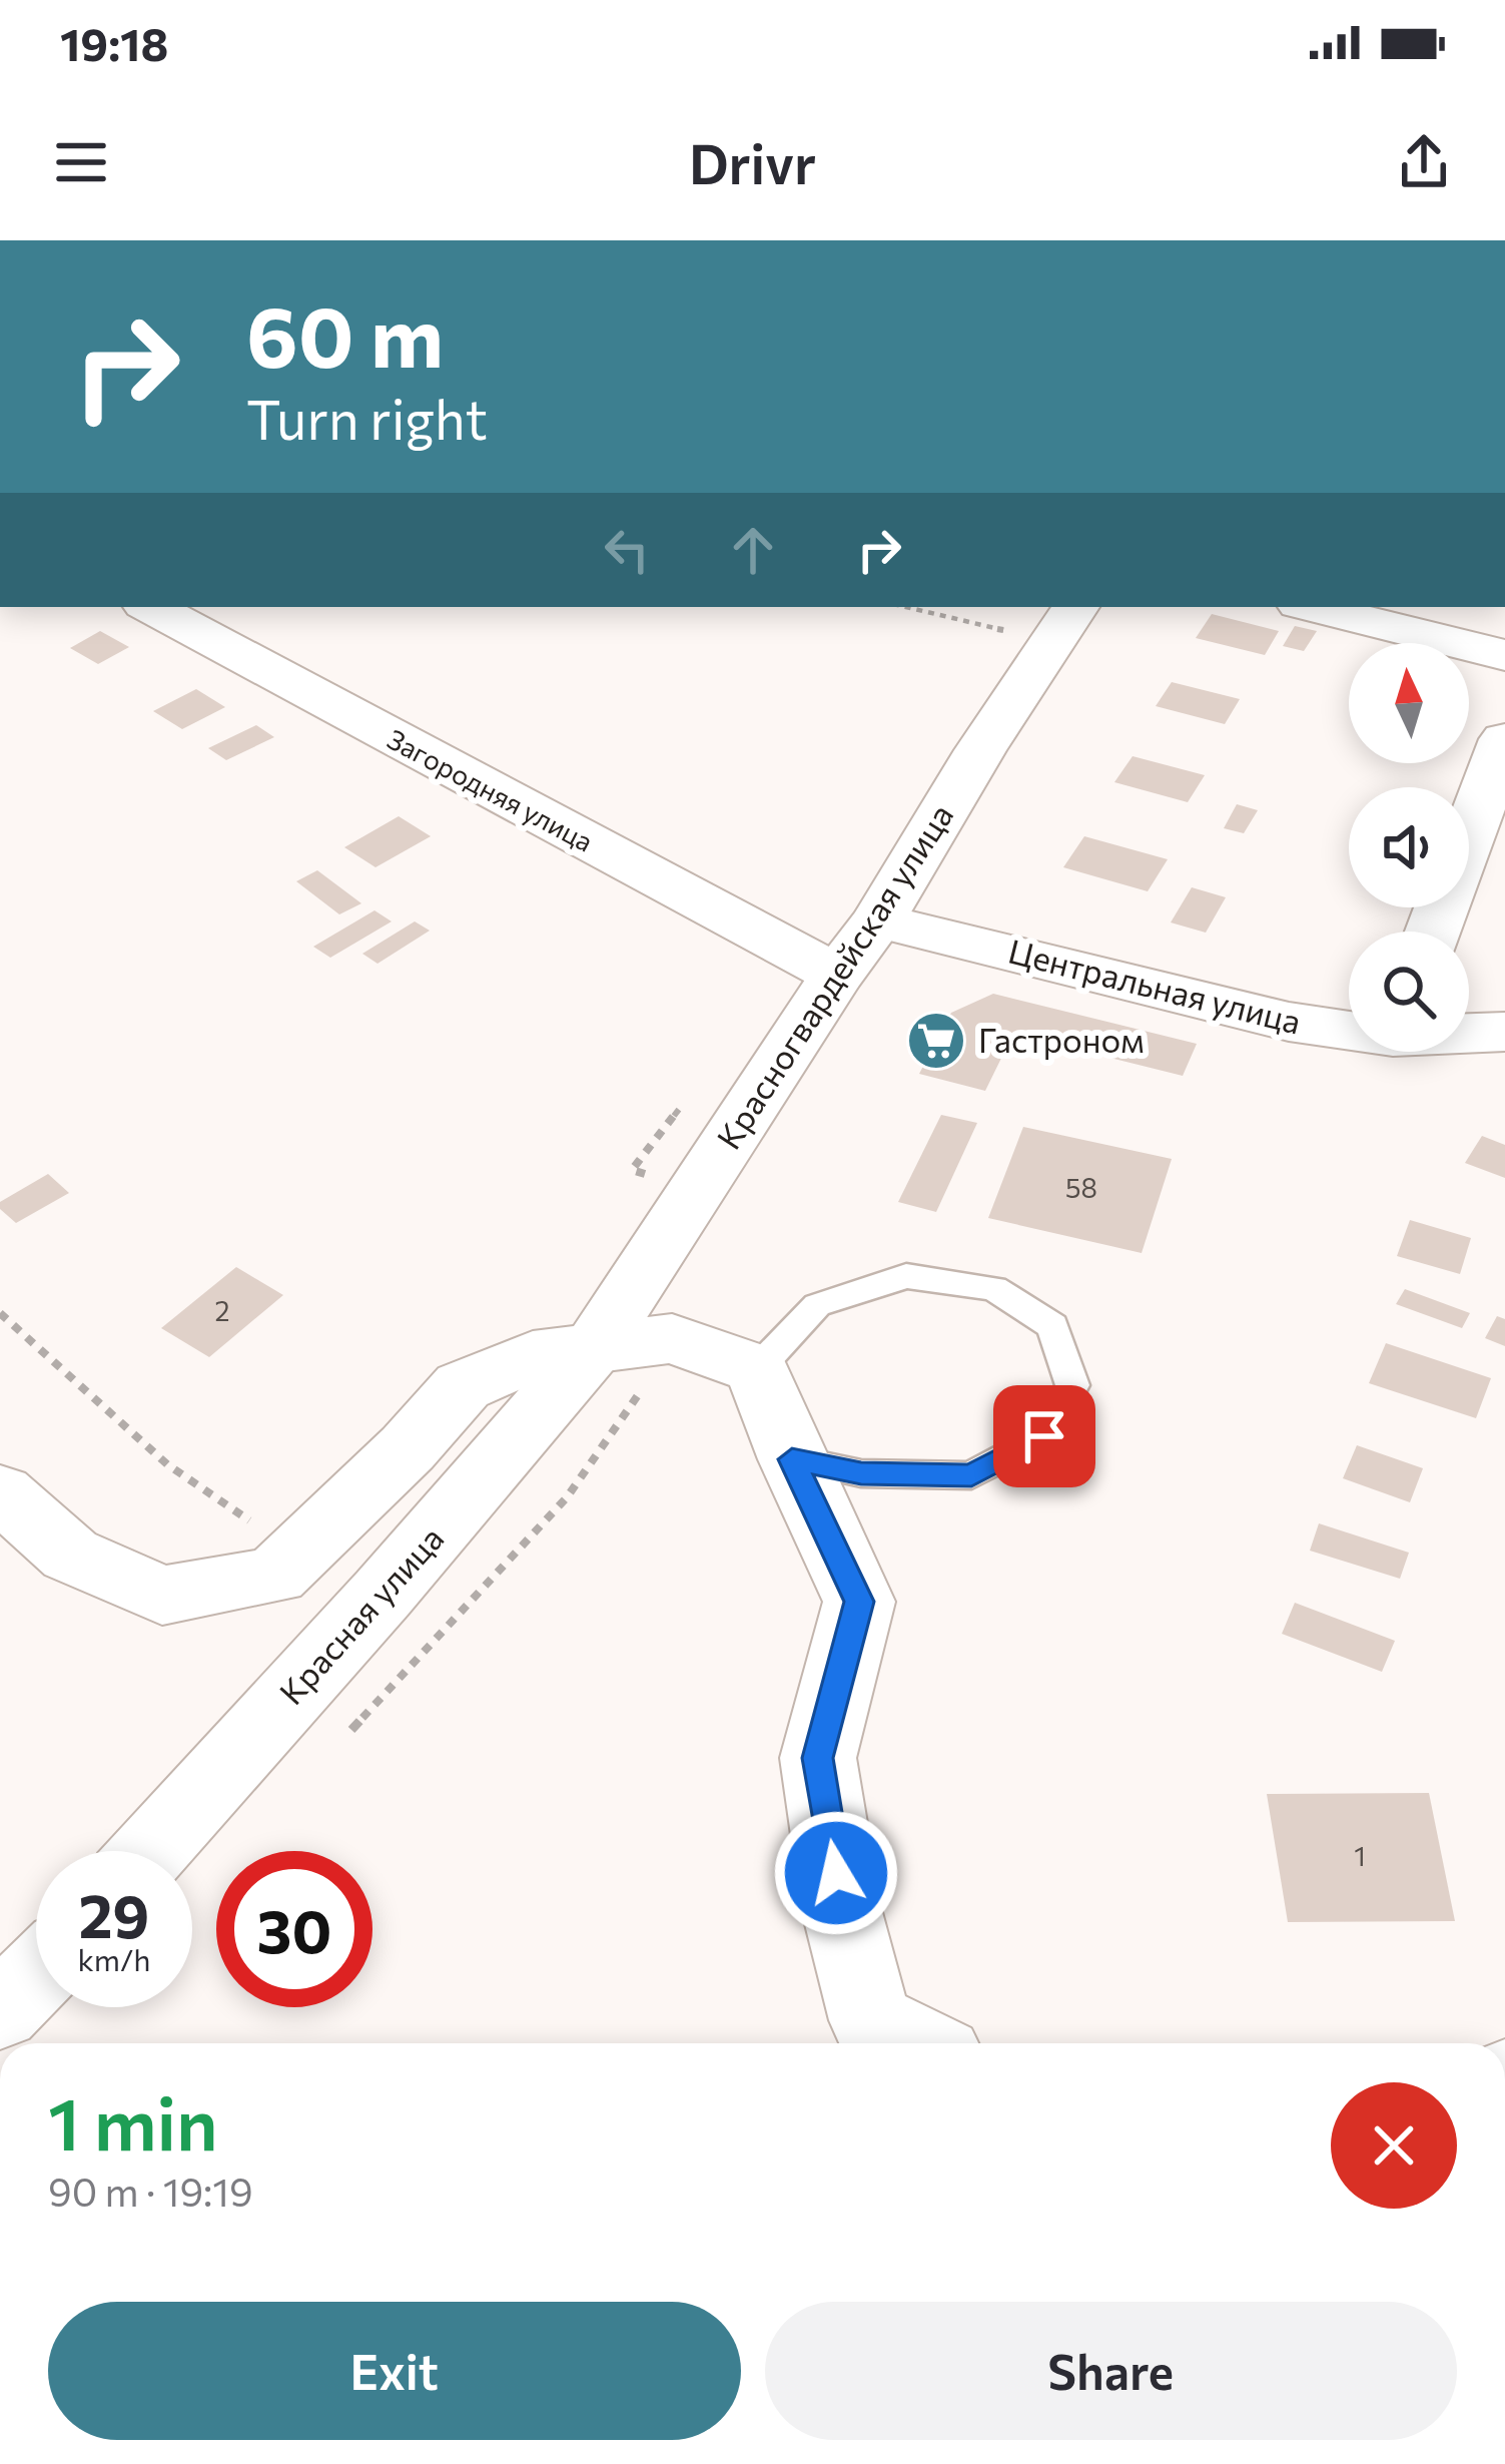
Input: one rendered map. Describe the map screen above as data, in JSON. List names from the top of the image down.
{
  "streets": {
    "street": [
      "Загородняя улица",
      "Красногвардейская улица",
      "Центральная улица",
      "Красная улица"
    ]
  },
  "crossings": [
    ["Загородняя улица", "Красногвардейская улица"],
    ["Красногвардейская улица", "Центральная улица"],
    ["Красногвардейская улица", "Красная улица"]
  ],
  "places": {
    "supermarket": ["Гастроном"]
  },
  "house_numbers": ["58", "2", "1"],
  "north": "top",
  "page": {
    "status": "19:18",
    "header": "Drivr",
    "turn": ["60 m", "Turn right"],
    "speed": "29 km/h",
    "limit": "30",
    "heading": ["1 min", "90 m · 19:19"],
    "buttons": ["Exit", "Share"]
  }
}
